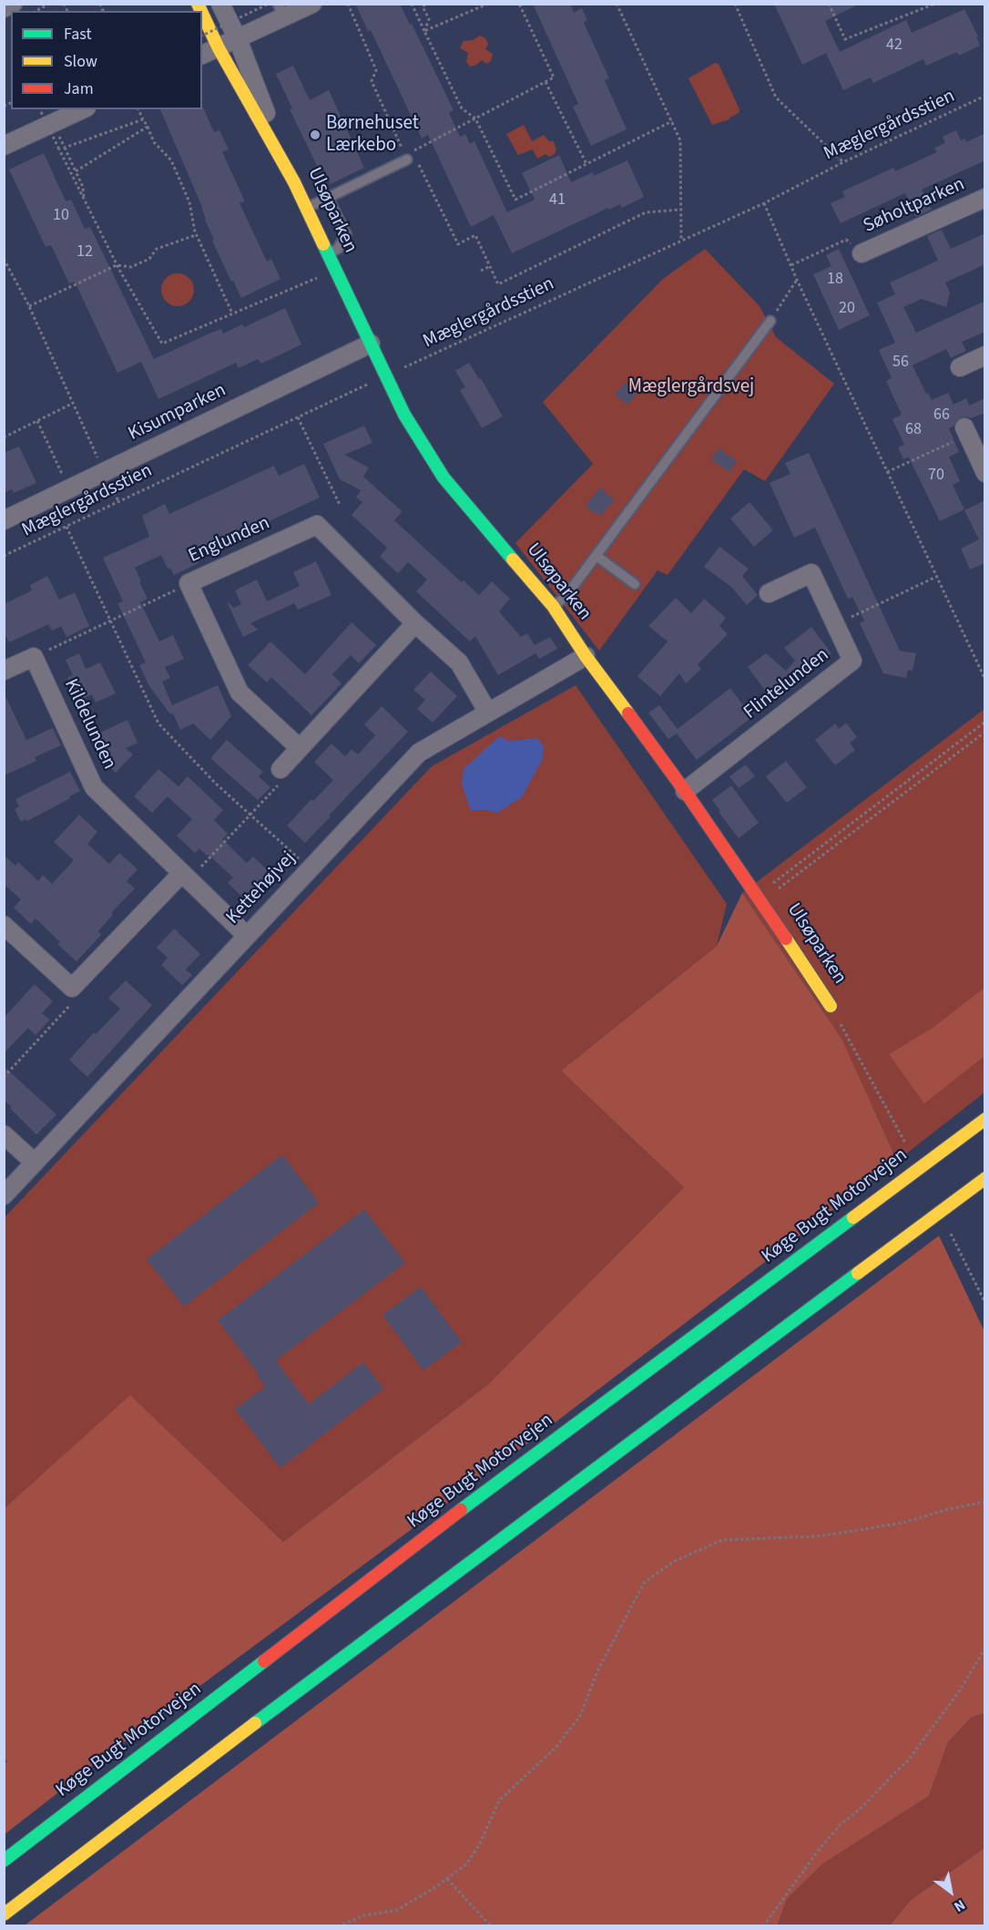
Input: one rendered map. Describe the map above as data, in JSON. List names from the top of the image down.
{
  "streets": {
    "main road": ["Ulsøparken", "Køge Bugt Motorvejen"],
    "street": [
      "Søholtparken",
      "Kisumparken",
      "Englunden",
      "Flintelunden",
      "Kildelunden",
      "Kettehøjvej"
    ],
    "path": ["Mæglergårdsstien"]
  },
  "crossings": [
    ["Mæglergårdsstien", "Ulsøparken"],
    ["Ulsøparken", "Kisumparken"],
    ["Ulsøparken", "Flintelunden"],
    ["Ulsøparken", "Kettehøjvej"],
    ["Englunden", "Kettehøjvej"],
    ["Kildelunden", "Kettehøjvej"]
  ],
  "parks": ["Mæglergårdsvej"],
  "places": ["Børnehuset Lærkebo"],
  "house_numbers": [
    "42",
    "41",
    "10",
    "12",
    "18",
    "20",
    "56",
    "66",
    "68",
    "70"
  ],
  "legend": ["Fast", "Slow", "Jam"],
  "north": "bottom right"
}
